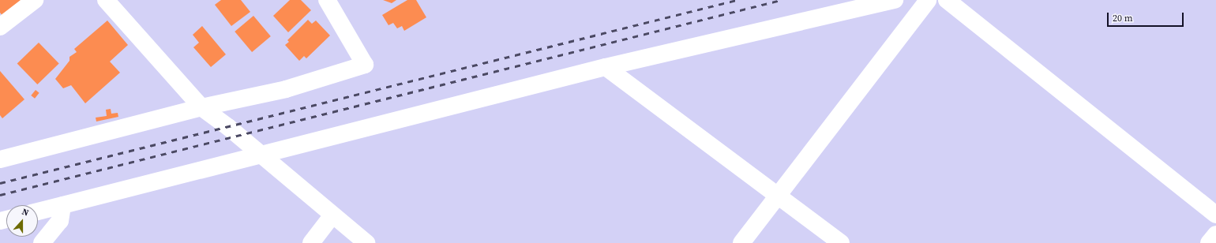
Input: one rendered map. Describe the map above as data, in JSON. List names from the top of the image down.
{
  "scale_bar": "20 m",
  "north": "top"
}
